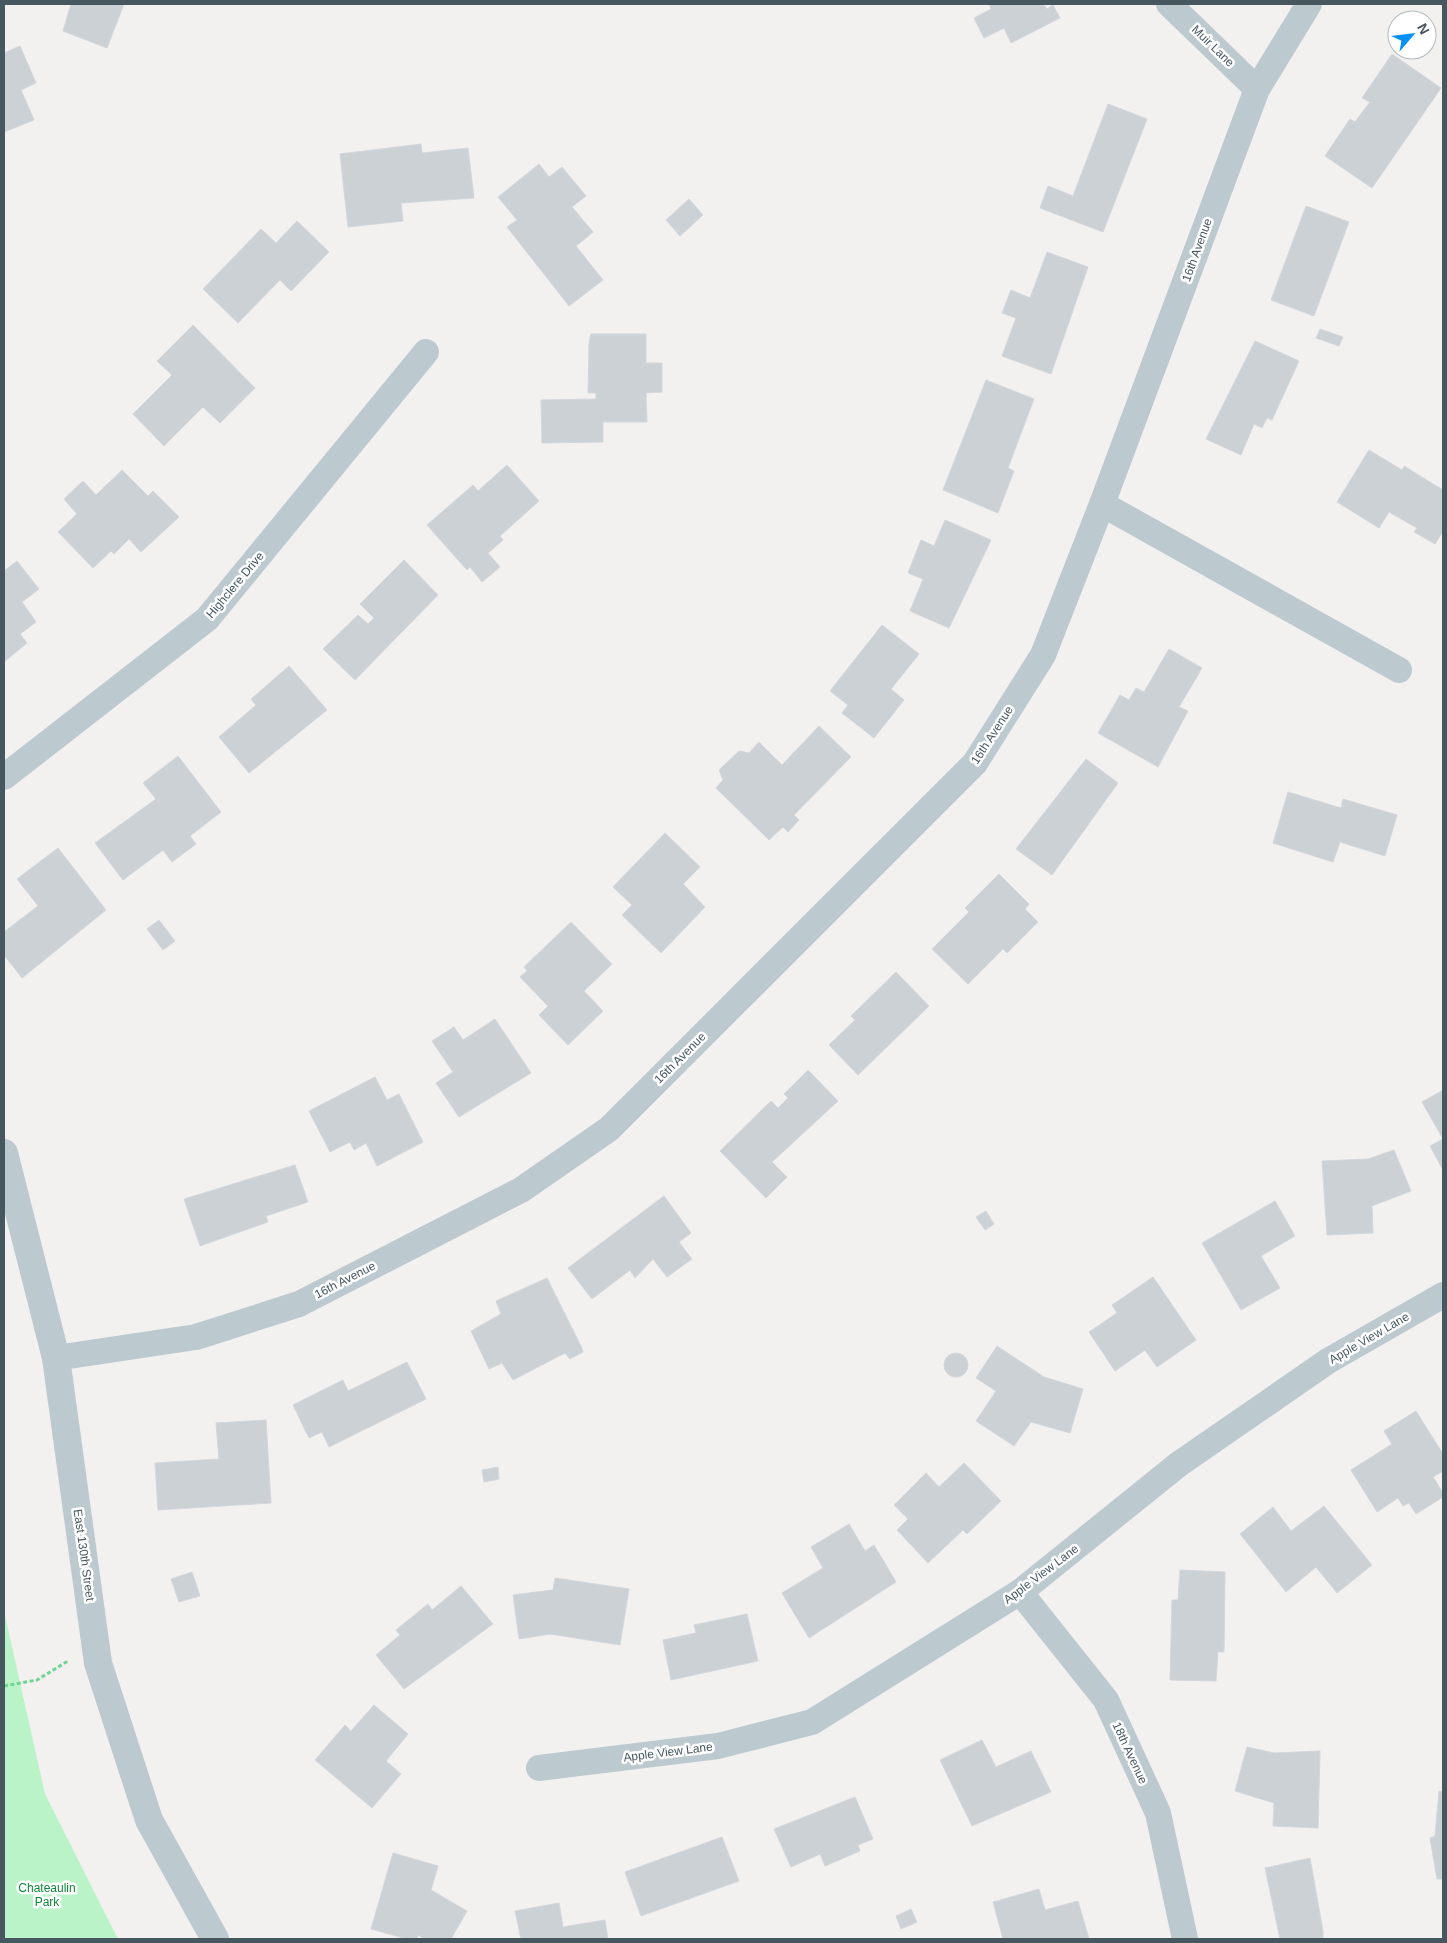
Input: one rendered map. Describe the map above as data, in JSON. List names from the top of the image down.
{
  "streets": {
    "street": [
      "Muir Lane",
      "16th Avenue",
      "Highclere Drive",
      "Apple View Lane",
      "East 130th Street",
      "18th Avenue"
    ]
  },
  "crossings": [
    ["Muir Lane", "16th Avenue"],
    ["16th Avenue", "East 130th Street"],
    ["Apple View Lane", "18th Avenue"]
  ],
  "parks": ["Chateaulin Park"],
  "north": "top right"
}
